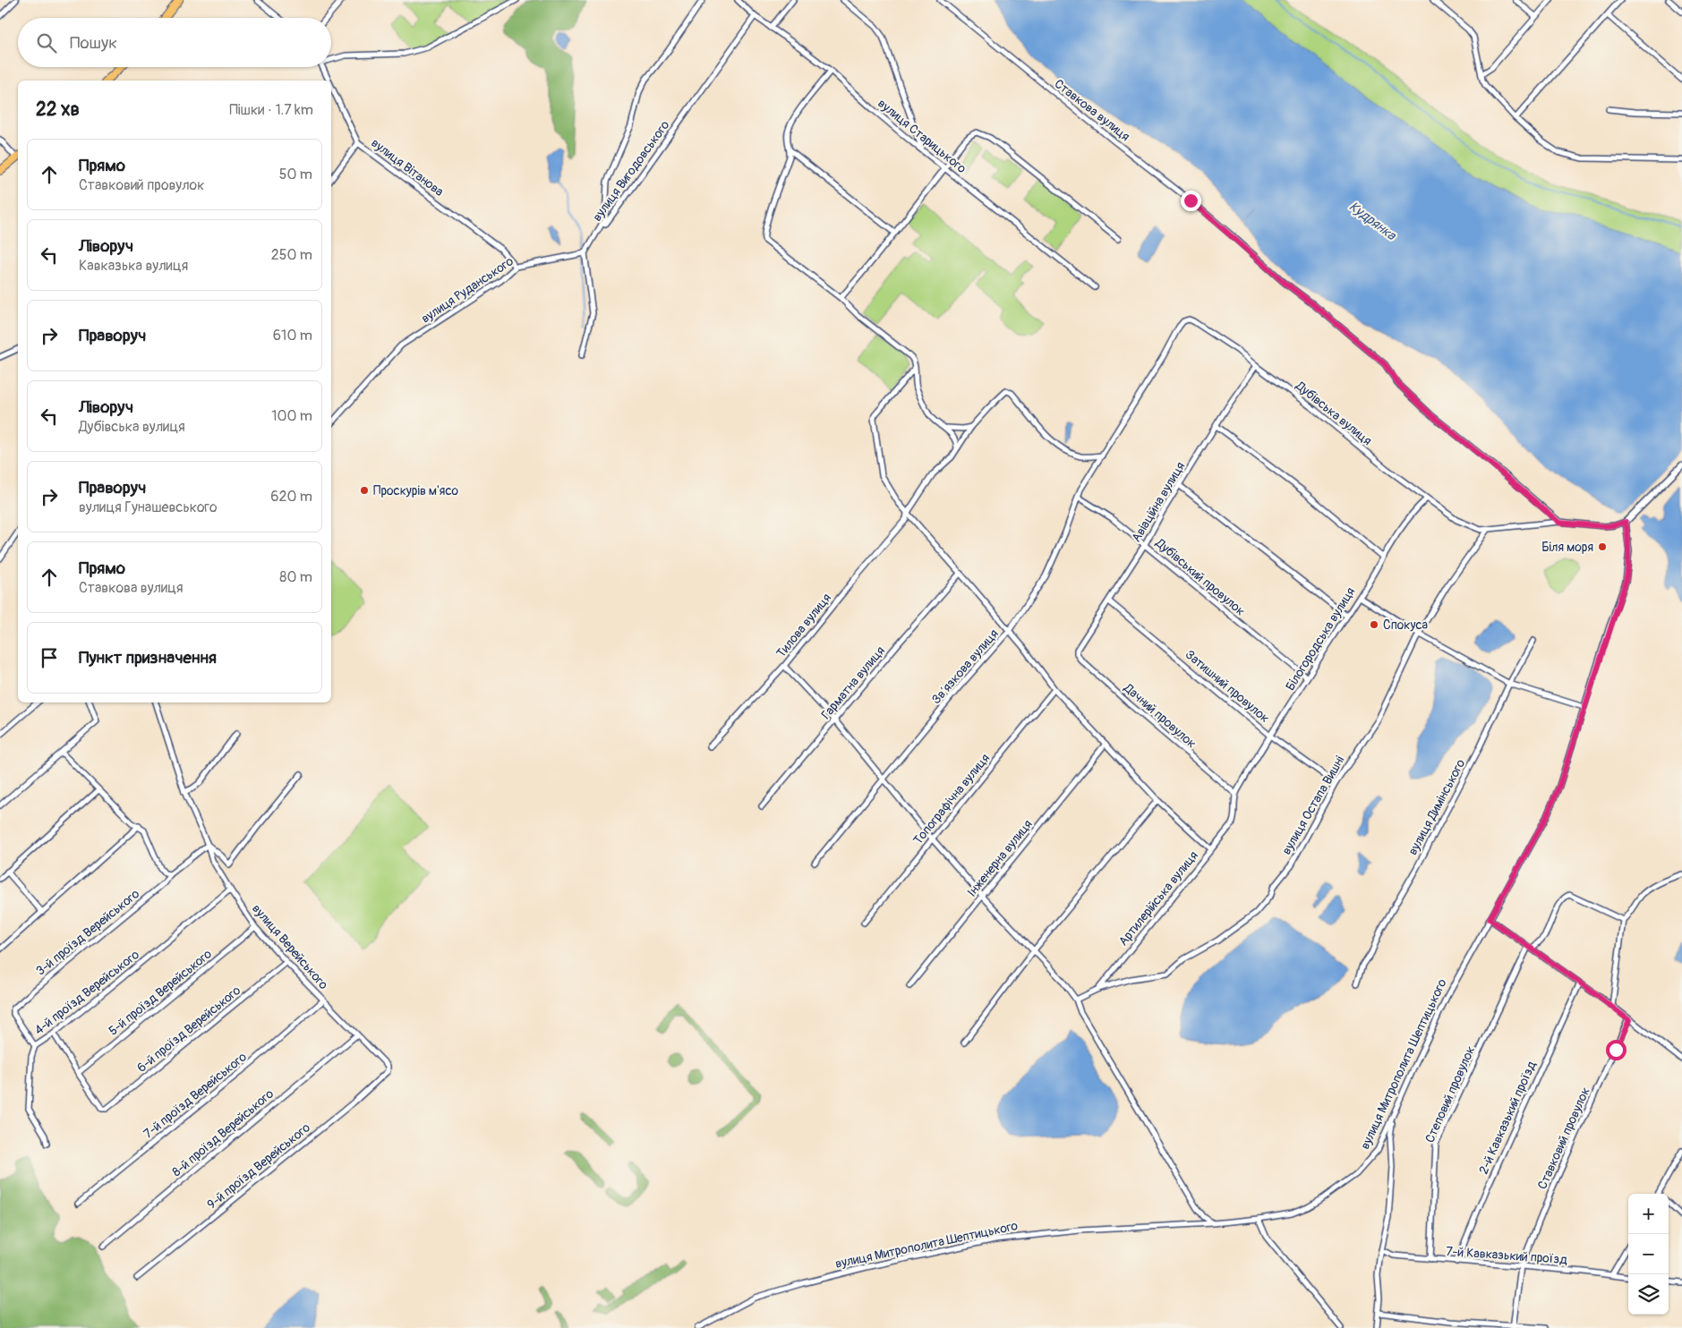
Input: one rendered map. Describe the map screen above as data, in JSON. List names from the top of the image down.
{
  "streets": {
    "street": [
      "Ставкова вулиця",
      "вулиця Старицького",
      "вулиця Вітанова",
      "вулиця Вигодовського",
      "вулиця Руданського",
      "Дубівська вулиця",
      "Авіаційна вулиця",
      "Дубівський провулок",
      "Тилова вулиця",
      "Білогородська вулиця",
      "Звʼязкова вулиця",
      "Гарматна вулиця",
      "Затишний провулок",
      "Дачний провулок",
      "Топографічна вулиця",
      "вулиця Остапа Вишні",
      "вулиця Димінського",
      "Інженерна вулиця",
      "Артилерійська вулиця",
      "3-й проїзд Верейського",
      "вулиця Верейського",
      "4-й проїзд Верейського",
      "5-й проїзд Верейського",
      "6-й проїзд Верейського",
      "вулиця Митрополита Шептицького",
      "Степовий провулок",
      "7-й проїзд Верейського",
      "2-й Кавказький проїзд",
      "8-й проїзд Верейського",
      "Ставковий провулок",
      "9-й проїзд Верейського",
      "7-й Кавказький проїзд"
    ]
  },
  "crossings": [
    ["Ставкова вулиця", "Дубівська вулиця"],
    ["вулиця Старицького", "вулиця Вигодовського"],
    ["вулиця Вітанова", "вулиця Руданського"],
    ["вулиця Вигодовського", "вулиця Руданського"],
    ["Дубівська вулиця", "Авіаційна вулиця"],
    ["Дубівська вулиця", "Тилова вулиця"],
    ["Дубівська вулиця", "Білогородська вулиця"],
    ["Дубівська вулиця", "Звʼязкова вулиця"],
    ["Дубівська вулиця", "вулиця Остапа Вишні"],
    ["Дубівська вулиця", "вулиця Митрополита Шептицького"],
    ["Авіаційна вулиця", "Дубівський провулок"],
    ["Авіаційна вулиця", "Затишний провулок"],
    ["Авіаційна вулиця", "Дачний провулок"],
    ["Дубівський провулок", "Білогородська вулиця"],
    ["Дубівський провулок", "Звʼязкова вулиця"],
    ["Білогородська вулиця", "Затишний провулок"],
    ["Білогородська вулиця", "Дачний провулок"],
    ["Білогородська вулиця", "Артилерійська вулиця"],
    ["Затишний провулок", "вулиця Остапа Вишні"],
    ["Дачний провулок", "Артилерійська вулиця"],
    ["вулиця Остапа Вишні", "Артилерійська вулиця"],
    ["3-й проїзд Верейського", "вулиця Верейського"],
    ["3-й проїзд Верейського", "4-й проїзд Верейського"],
    ["вулиця Верейського", "4-й проїзд Верейського"],
    ["вулиця Верейського", "5-й проїзд Верейського"],
    ["вулиця Верейського", "6-й проїзд Верейського"],
    ["вулиця Верейського", "7-й проїзд Верейського"],
    ["вулиця Верейського", "8-й проїзд Верейського"],
    ["вулиця Верейського", "9-й проїзд Верейського"],
    ["5-й проїзд Верейського", "6-й проїзд Верейського"],
    ["Степовий провулок", "7-й Кавказький проїзд"],
    ["2-й Кавказький проїзд", "7-й Кавказький проїзд"],
    ["Ставковий провулок", "7-й Кавказький проїзд"]
  ],
  "water": ["Кудрянка"],
  "places": ["Проскурів м'ясо", "Біля моря", "Спокуса"],
  "page": {
    "search": "Пошук",
    "heading": ["22 хв", "Пішки · 1.7 km"],
    "list": [
      ["Прямо", "Ставковий провулок", "50 m"],
      ["Ліворуч", "Кавказька вулиця", "250 m"],
      ["Праворуч", "610 m"],
      ["Ліворуч", "Дубівська вулиця", "100 m"],
      ["Праворуч", "вулиця Гунашевського", "620 m"],
      ["Прямо", "Ставкова вулиця", "80 m"],
      "Пункт призначення"
    ],
    "map_buttons": ["+", "−"]
  }
}
